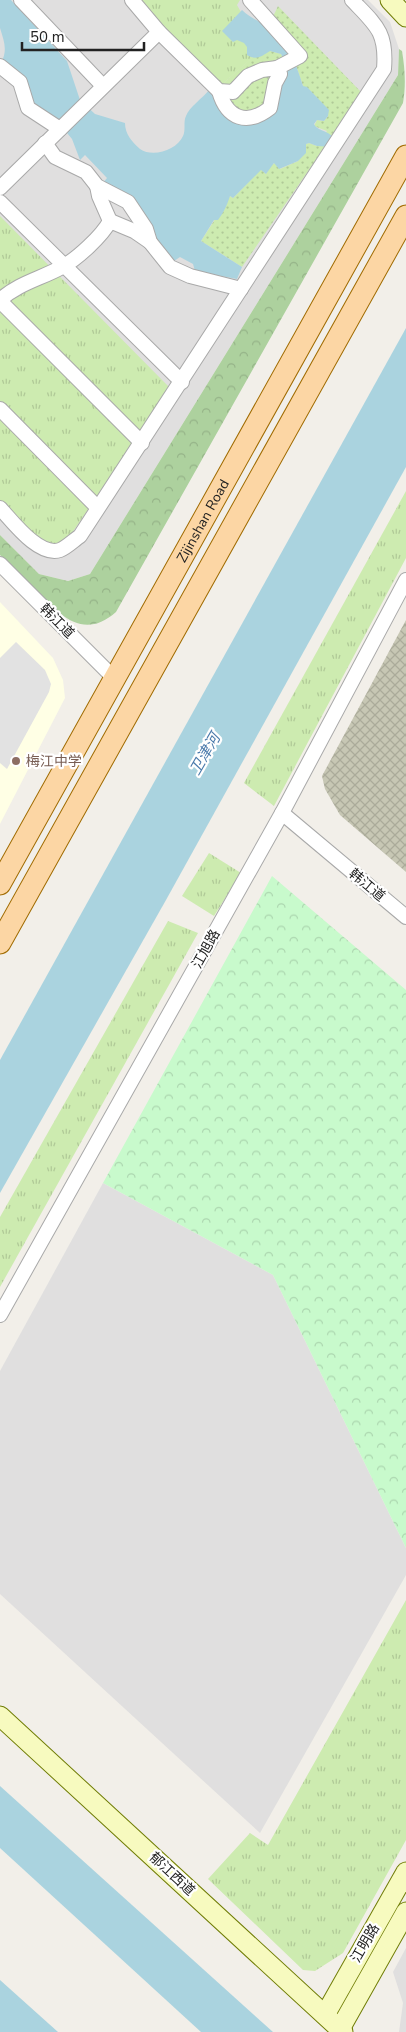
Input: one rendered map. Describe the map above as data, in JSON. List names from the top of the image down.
{
  "streets": {
    "main road": ["Zijinshan Road"],
    "street": [
      "韩江道",
      "江旭路",
      "郁江西道",
      "江明路"
    ]
  },
  "crossings": [
    ["Zijinshan Road", "韩江道"],
    ["韩江道", "江旭路"],
    ["郁江西道", "江明路"]
  ],
  "water": ["卫津河"],
  "places": ["梅江中学"],
  "scale_bar": "50 m"
}
